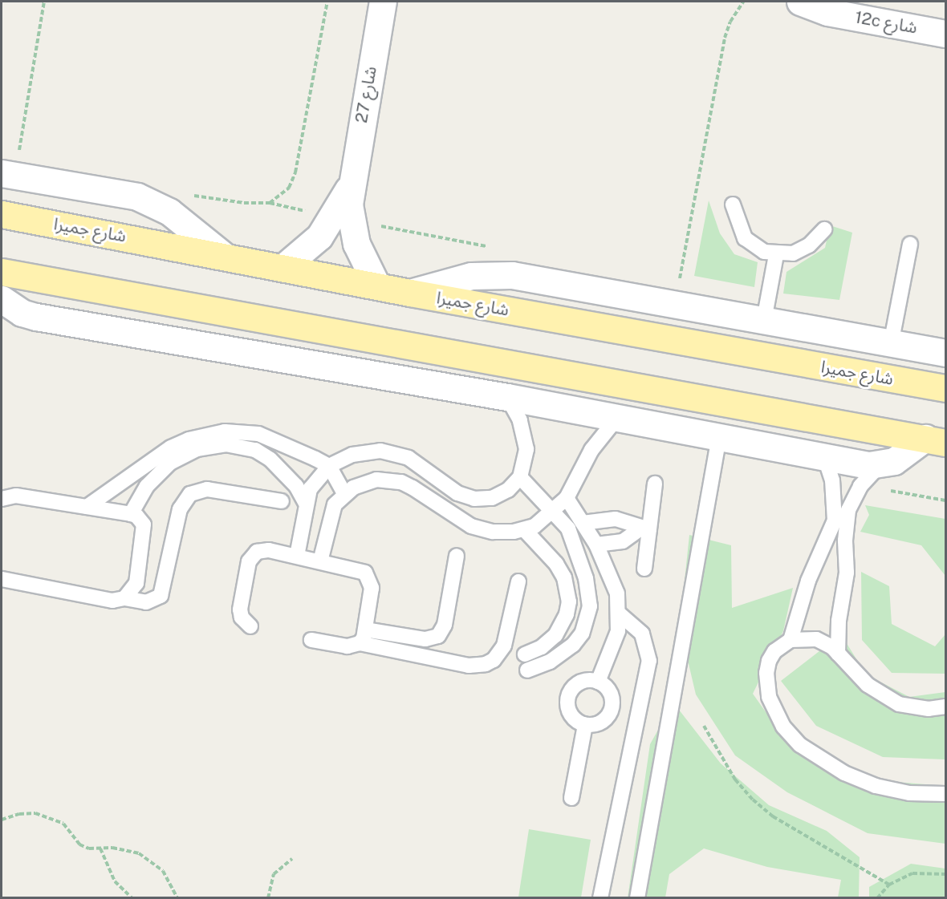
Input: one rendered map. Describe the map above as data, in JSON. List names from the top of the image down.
{
  "streets": {
    "main road": ["شارع جميرا"],
    "street": ["12c شارع", "شارع 27"]
  },
  "crossings": [
    ["شارع 27", "شارع جميرا"]
  ]
}
